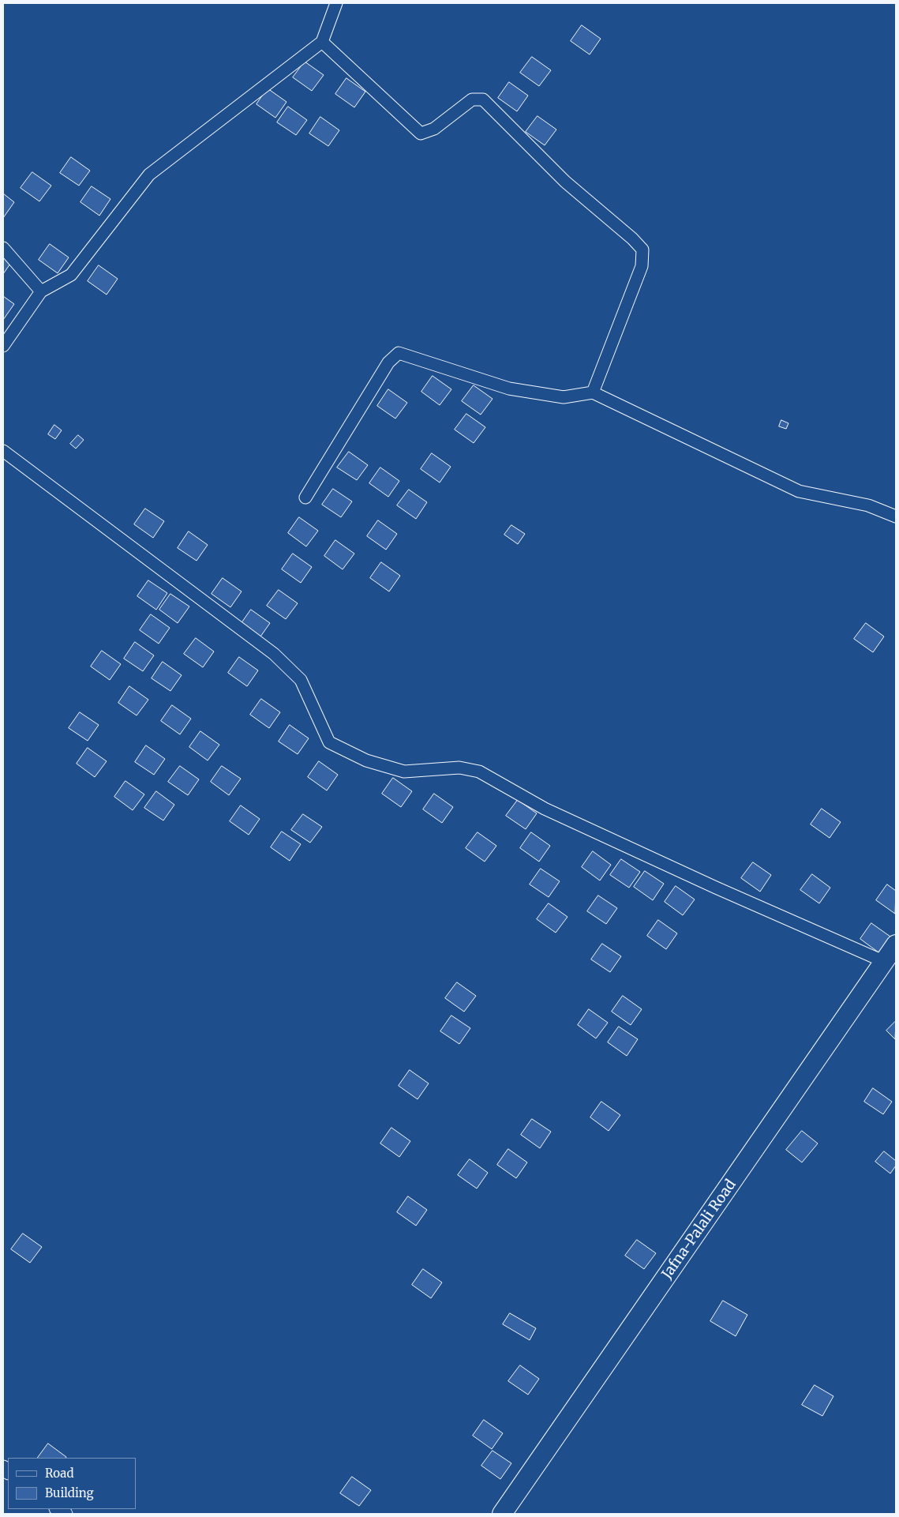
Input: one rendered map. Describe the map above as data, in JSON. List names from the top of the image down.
{
  "streets": {
    "main road": ["Jafna-Palali Road"]
  },
  "legend": ["Road", "Building"]
}
